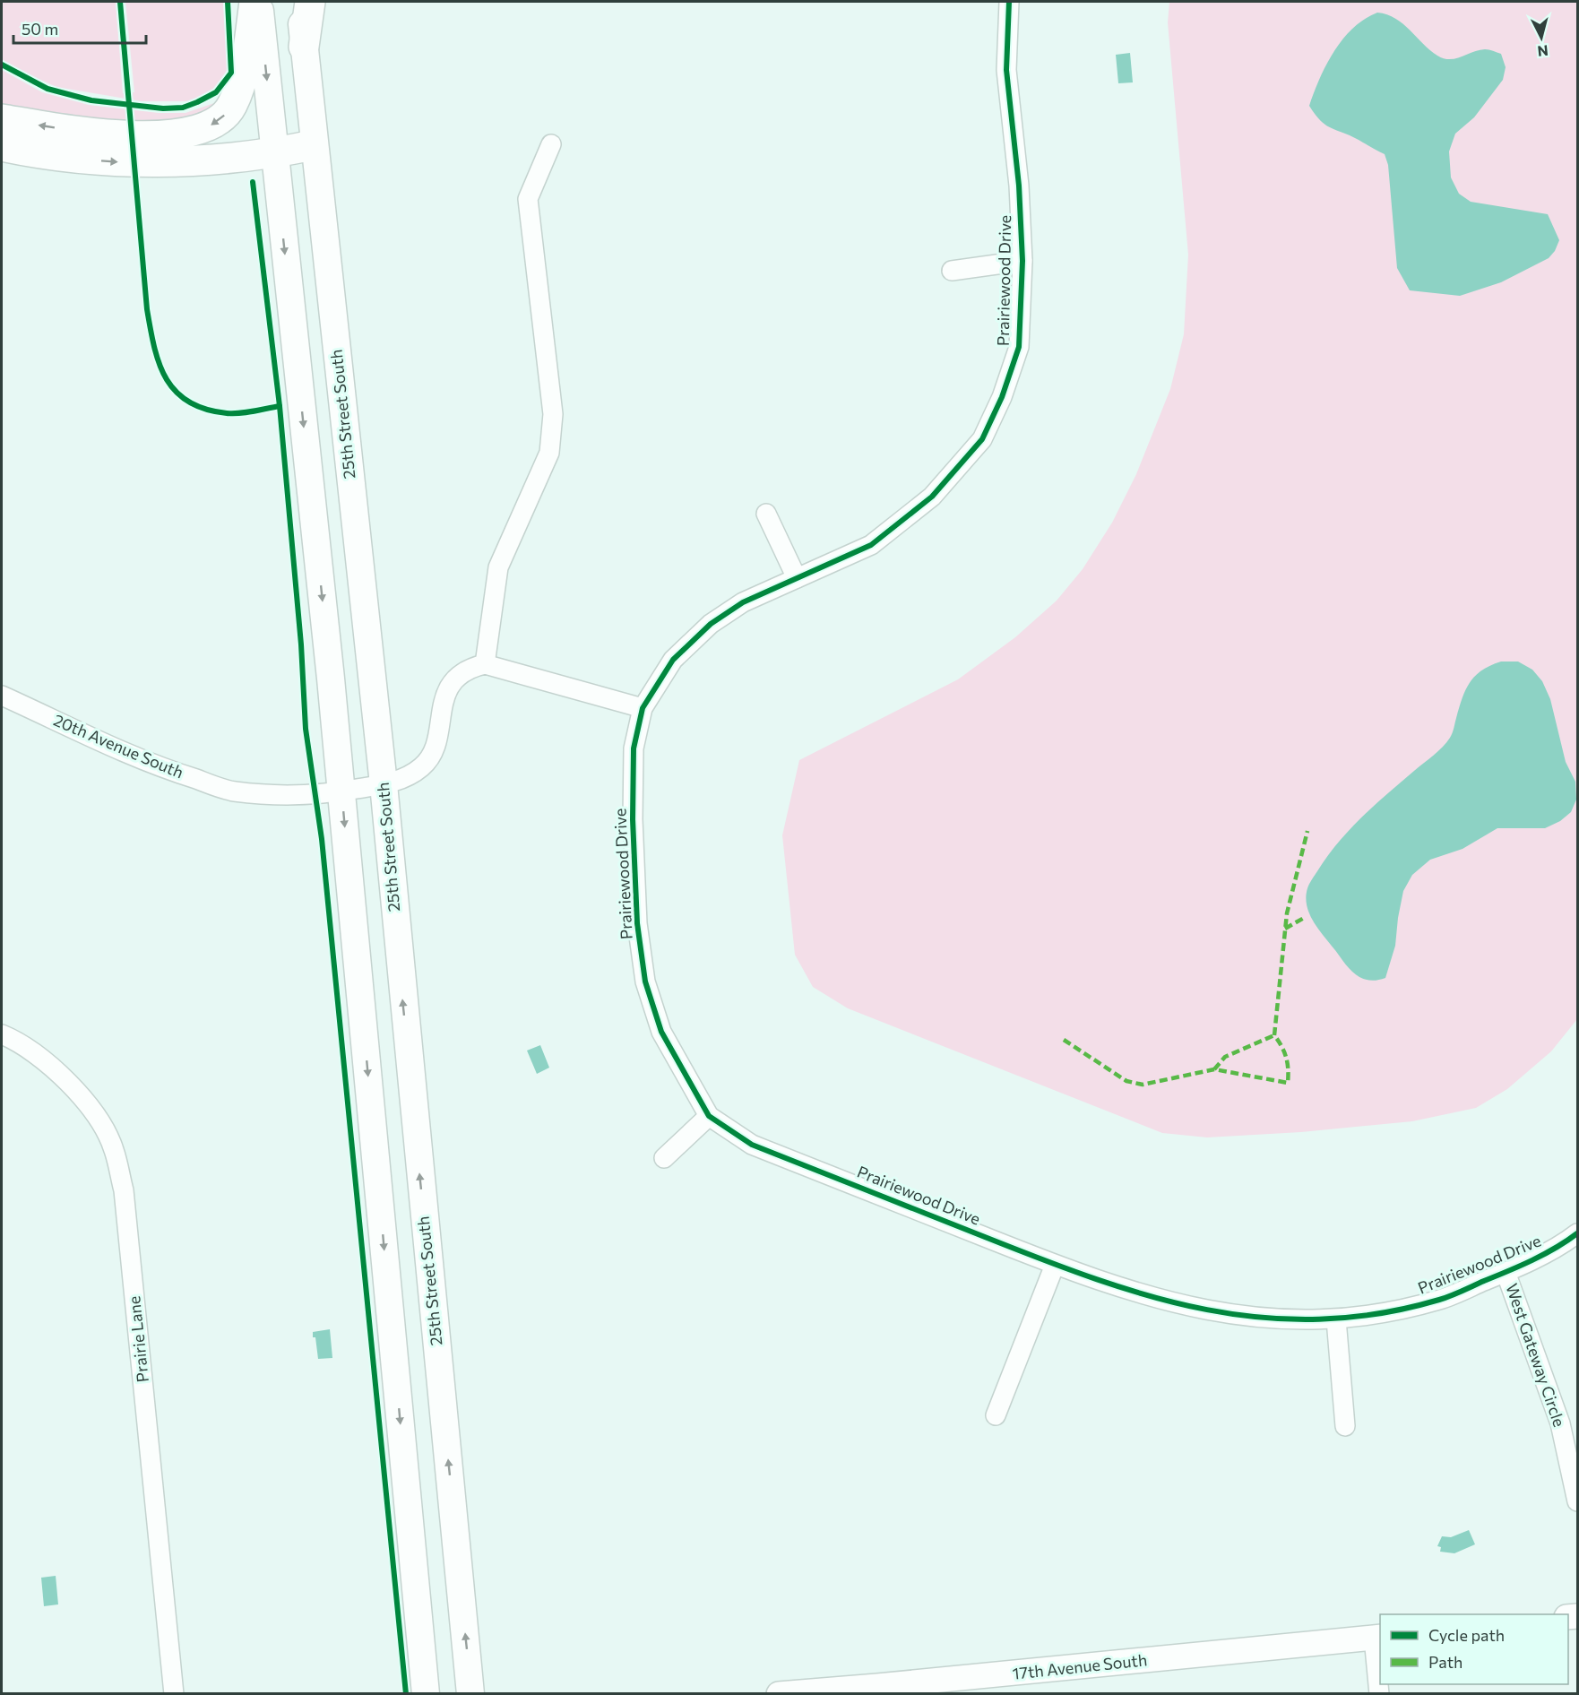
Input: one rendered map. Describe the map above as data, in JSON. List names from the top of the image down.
{
  "streets": {
    "main road": ["25th Street South"],
    "street": [
      "Prairiewood Drive",
      "20th Avenue South",
      "Prairie Lane",
      "West Gateway Circle",
      "17th Avenue South"
    ]
  },
  "crossings": [
    ["Prairiewood Drive", "West Gateway Circle"],
    ["25th Street South", "20th Avenue South"]
  ],
  "legend": ["Cycle path", "Path"],
  "scale_bar": "50 m",
  "north": "bottom"
}
